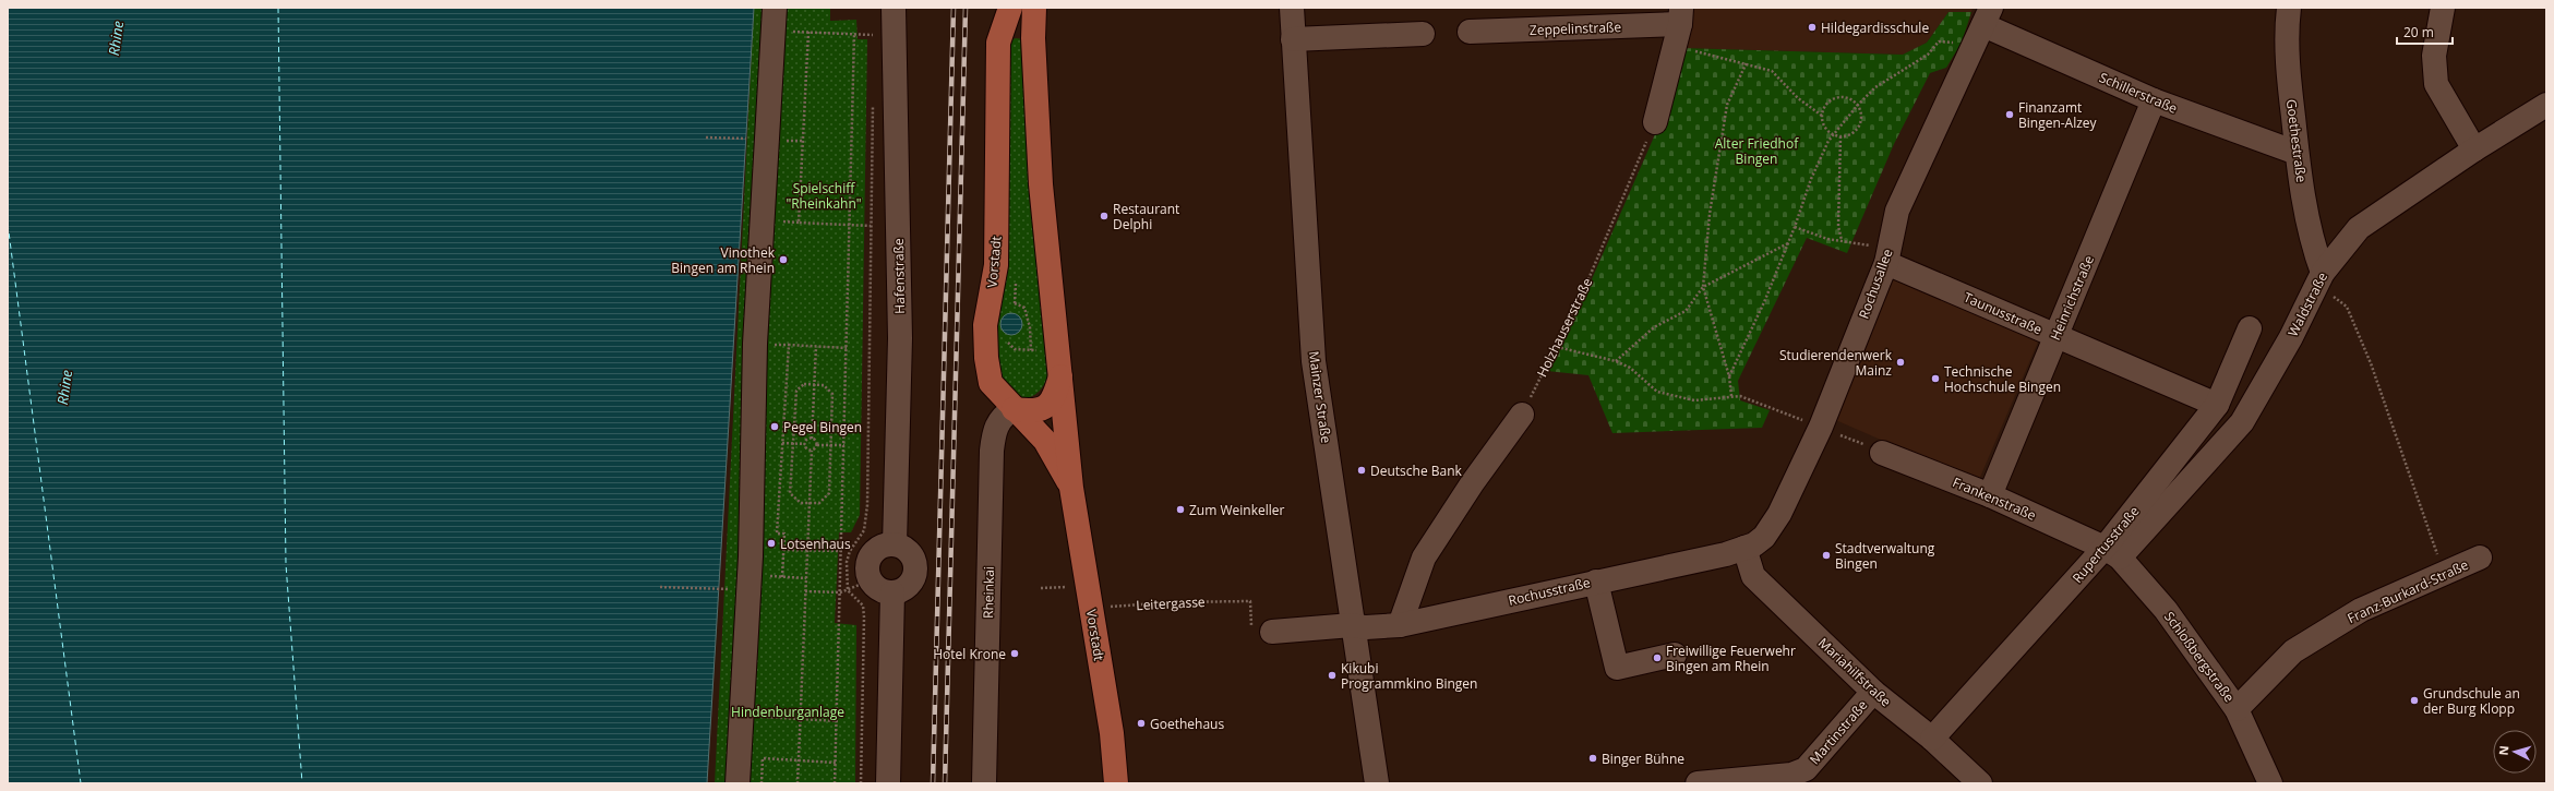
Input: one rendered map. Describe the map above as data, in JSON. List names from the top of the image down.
{
  "streets": {
    "main road": ["Vorstadt"],
    "street": [
      "Zeppelinstraße",
      "Schillerstraße",
      "Goethestraße",
      "Hafenstraße",
      "Rochusallee",
      "Heinrichstraße",
      "Waldstraße",
      "Taunusstraße",
      "Mainzer Straße",
      "Frankenstraße",
      "Rupertusstraße",
      "Rochusstraße",
      "Franz-Burkard-Straße",
      "Rheinkai",
      "Schloßbergstraße",
      "Mariahilfstraße",
      "Martinstraße"
    ],
    "path": ["Holzhauserstraße", "Leitergasse"]
  },
  "crossings": [
    ["Schillerstraße", "Goethestraße"],
    ["Schillerstraße", "Rochusallee"],
    ["Schillerstraße", "Heinrichstraße"],
    ["Goethestraße", "Waldstraße"],
    ["Vorstadt", "Rheinkai"],
    ["Vorstadt", "Leitergasse"],
    ["Rochusallee", "Taunusstraße"],
    ["Rochusallee", "Rochusstraße"],
    ["Rochusallee", "Mariahilfstraße"],
    ["Heinrichstraße", "Taunusstraße"],
    ["Heinrichstraße", "Frankenstraße"],
    ["Waldstraße", "Frankenstraße"],
    ["Waldstraße", "Rupertusstraße"],
    ["Waldstraße", "Schloßbergstraße"],
    ["Taunusstraße", "Rupertusstraße"],
    ["Mainzer Straße", "Rochusstraße"],
    ["Frankenstraße", "Rupertusstraße"],
    ["Frankenstraße", "Schloßbergstraße"],
    ["Rupertusstraße", "Schloßbergstraße"],
    ["Rupertusstraße", "Mariahilfstraße"],
    ["Rochusstraße", "Mariahilfstraße"],
    ["Franz-Burkard-Straße", "Schloßbergstraße"],
    ["Mariahilfstraße", "Martinstraße"]
  ],
  "water": ["Rhine"],
  "parks": ["Alter Friedhof Bingen", "Spielschiff \"Rheinkahn\"", "Hindenburganlage"],
  "places": [
    "Hildegardisschule",
    "Finanzamt Bingen-Alzey",
    "Restaurant Delphi",
    "Vinothek Bingen am Rhein",
    "Studierendenwerk Mainz",
    "Technische Hochschule Bingen",
    "Pegel Bingen",
    "Deutsche Bank",
    "Zum Weinkeller",
    "Lotsenhaus",
    "Stadtverwaltung Bingen",
    "Hotel Krone",
    "Freiwillige Feuerwehr Bingen am Rhein",
    "Kikubi Programmkino Bingen",
    "Grundschule an der Burg Klopp",
    "Goethehaus",
    "Binger Bühne"
  ],
  "scale_bar": "20 m",
  "north": "left"
}
